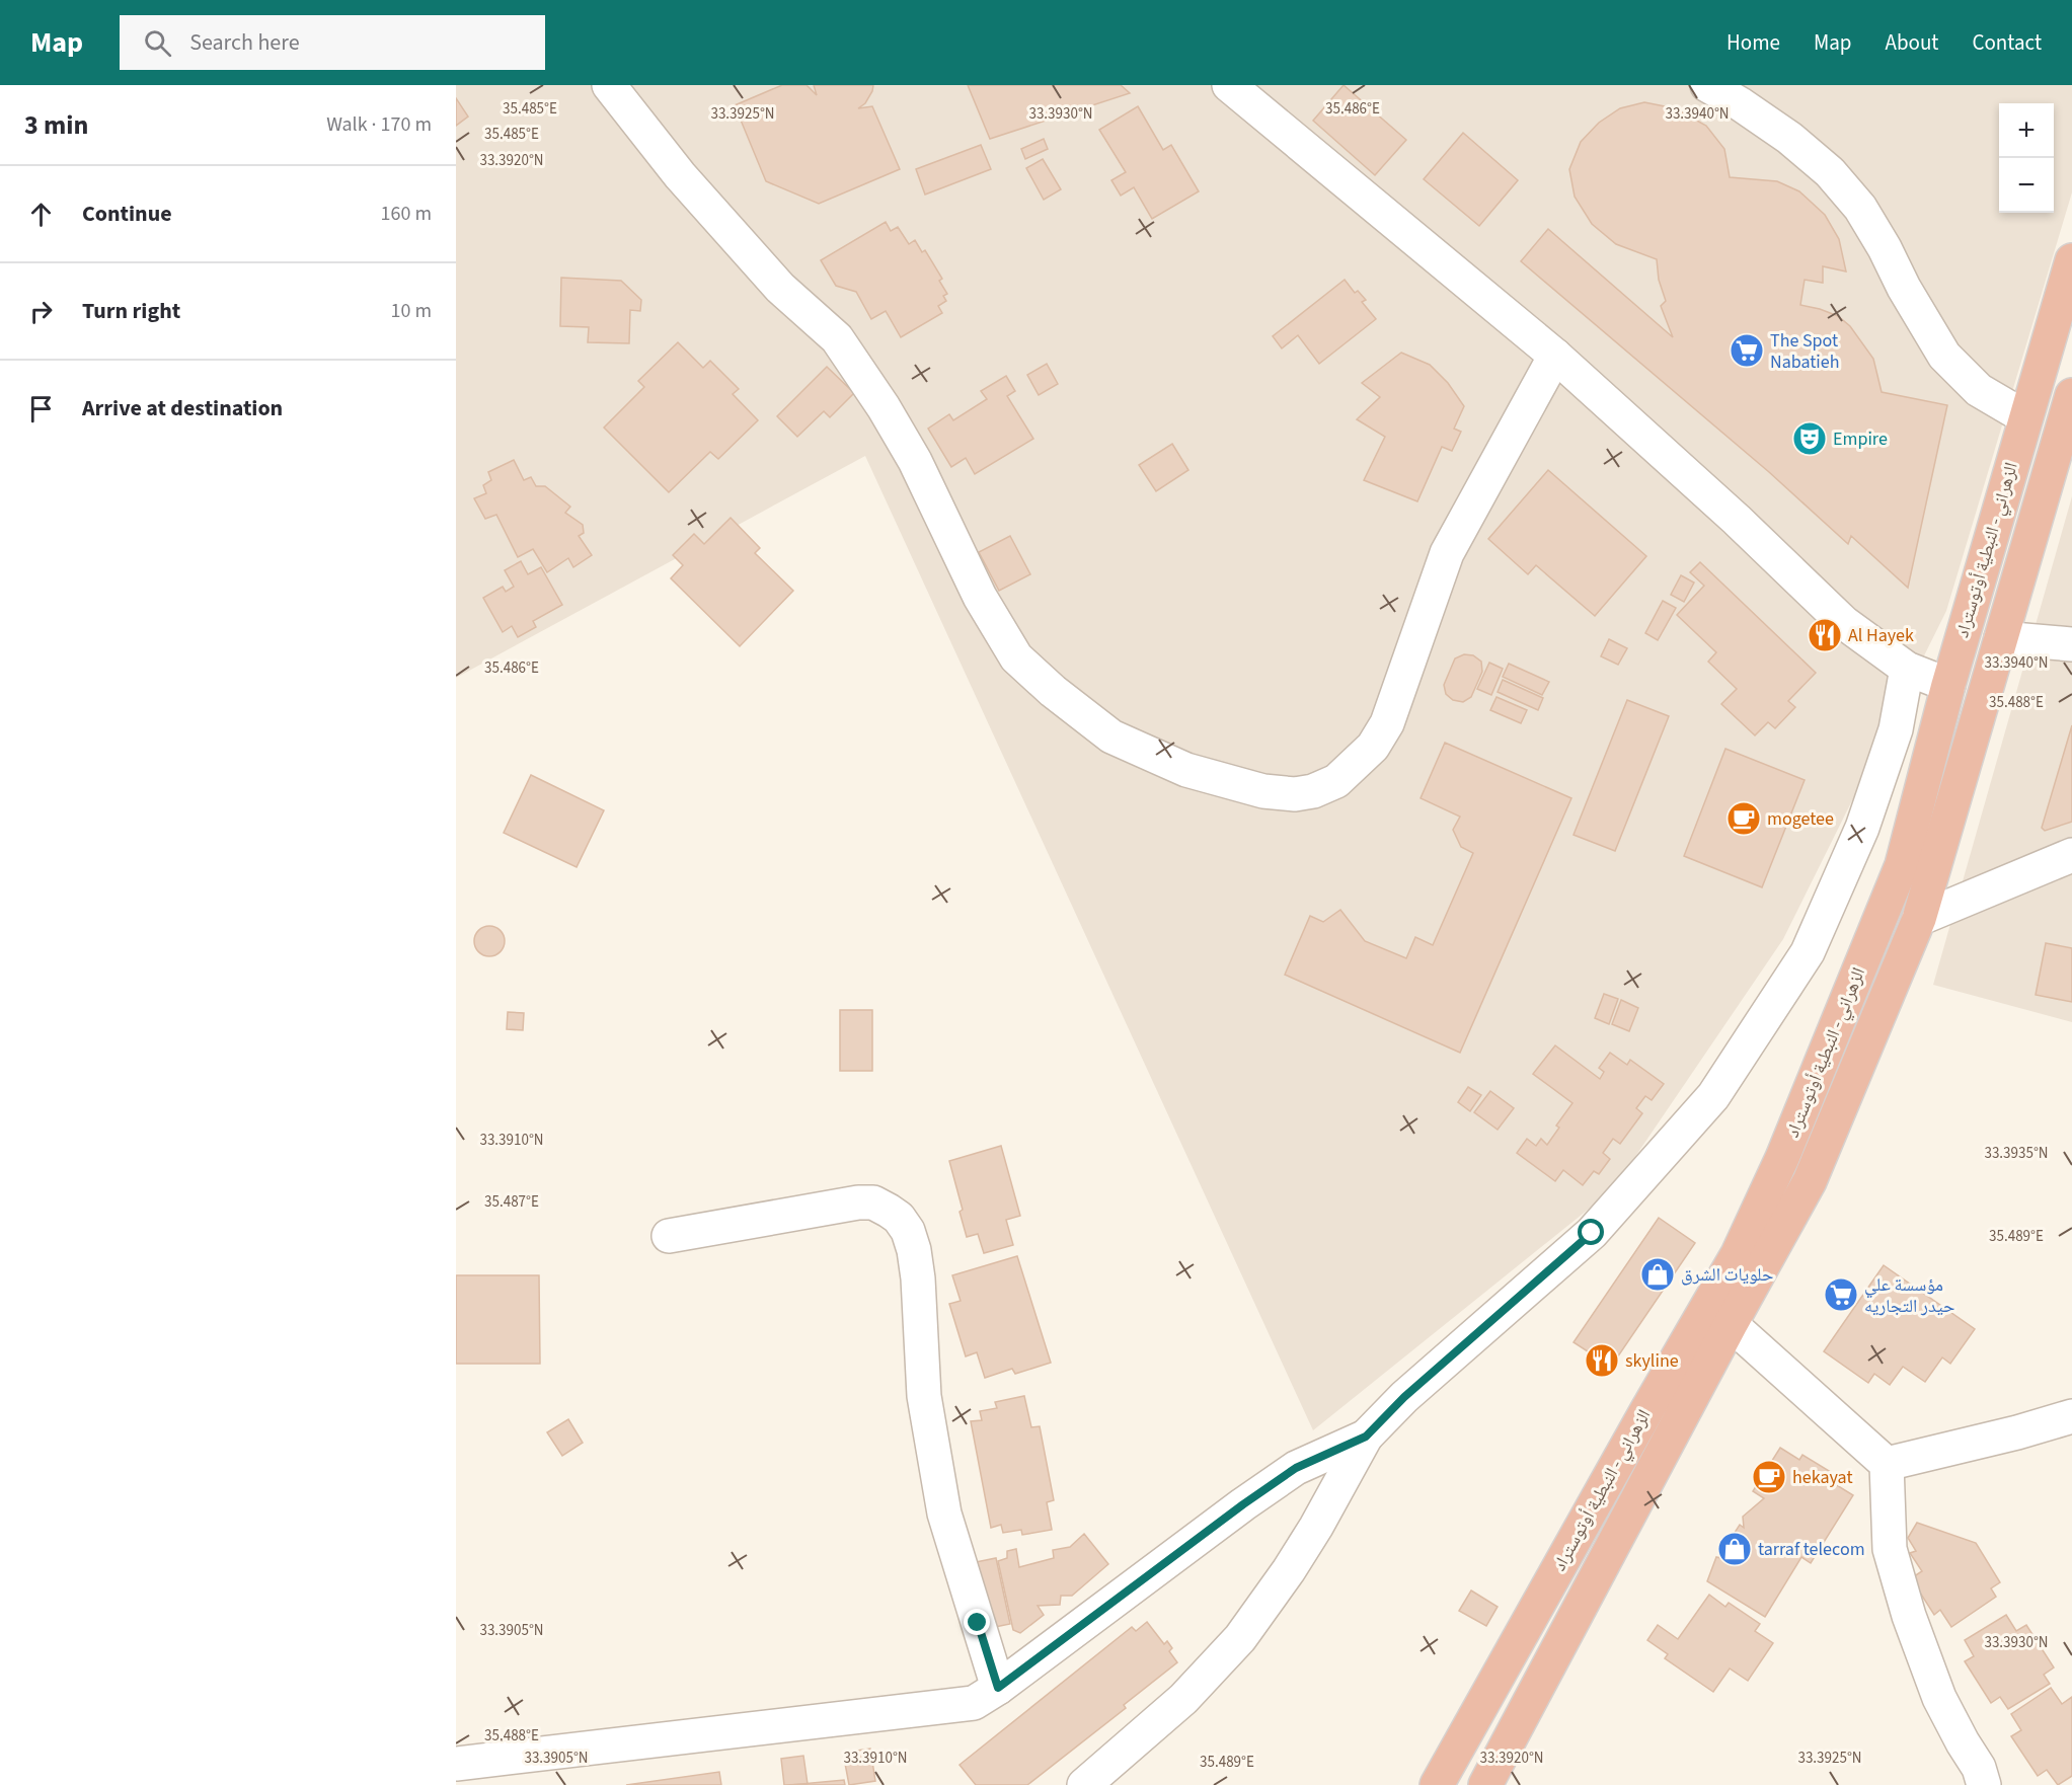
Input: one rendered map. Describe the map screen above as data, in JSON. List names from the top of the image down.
{
  "streets": {
    "highway": ["الزهراني - النبطية أوتوستراد"]
  },
  "places": {
    "supermarket": ["The Spot Nabatieh", "مؤسسة علي حيدر التجاريه"],
    "theatre": ["Empire"],
    "restaurant": ["Al Hayek", "skyline"],
    "cafe": ["mogetee", "hekayat"],
    "shop": ["حلويات الشرق", "tarraf telecom"]
  },
  "page": {
    "header": "Map",
    "search": "Search here",
    "nav": [
      "Home",
      "Map",
      "About",
      "Contact"
    ],
    "heading": ["3 min", "Walk · 170 m"],
    "map_buttons": ["+", "−"],
    "list": [
      ["Continue", "160 m"],
      ["Turn right", "10 m"],
      "Arrive at destination"
    ]
  },
  "coordinates": [
    "35.486°E",
    "35.485°E",
    "33.3925°N",
    "33.3930°N",
    "33.3940°N",
    "33.3920°N",
    "35.488°E",
    "33.3910°N",
    "33.3935°N",
    "35.487°E",
    "35.489°E",
    "33.3905°N"
  ]
}
